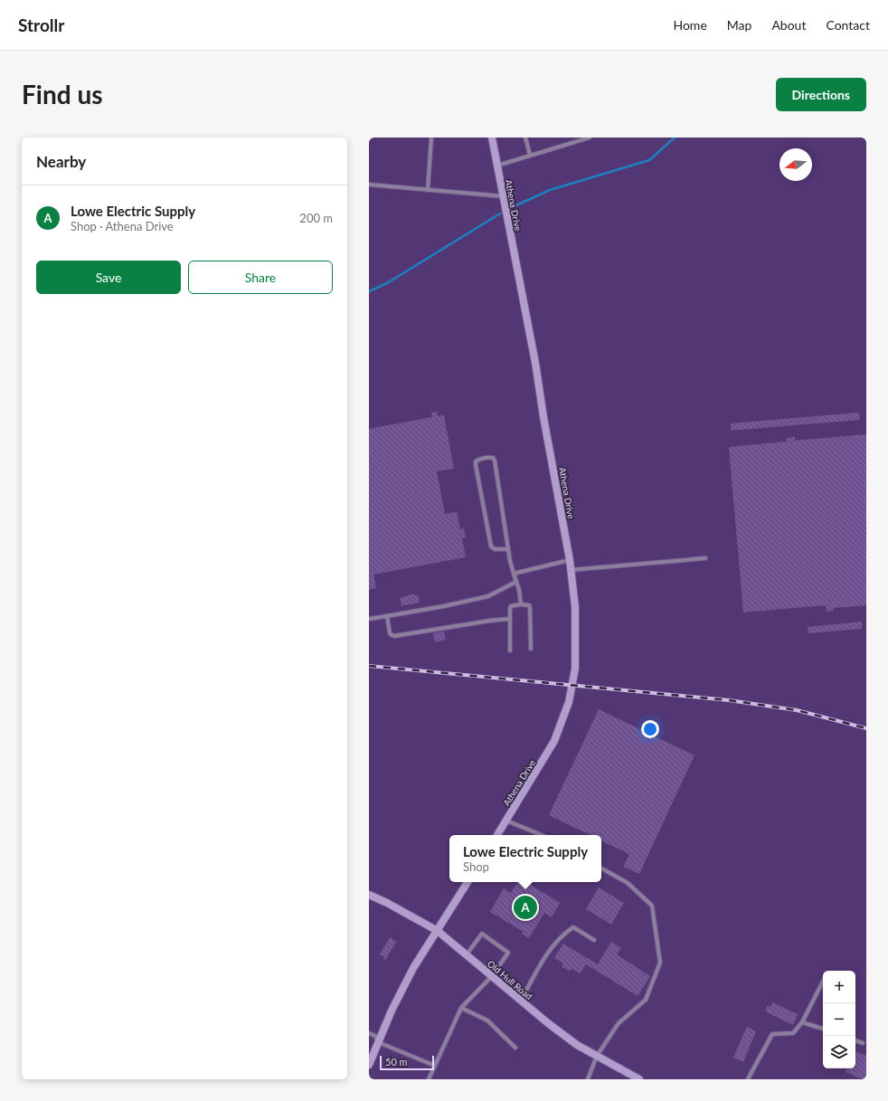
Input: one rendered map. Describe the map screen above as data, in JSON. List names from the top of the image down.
{
  "streets": {
    "street": ["Athena Drive", "Old Hull Road"]
  },
  "scale_bar": "50 m",
  "north": "left",
  "page": {
    "header": "Strollr",
    "nav": [
      "Home",
      "Map",
      "About",
      "Contact"
    ],
    "buttons": [
      "Directions",
      ["Save", "Share"]
    ],
    "title": "Find us",
    "heading": "Nearby",
    "list": [
      {
        "mark": "A",
        "name": "Lowe Electric Supply",
        "note": "Shop · Athena Drive",
        "value": "200 m"
      }
    ],
    "popup": ["Lowe Electric Supply", "Shop"],
    "pins": "A",
    "map_buttons": ["+", "−"],
    "scale": "50 m"
  }
}
